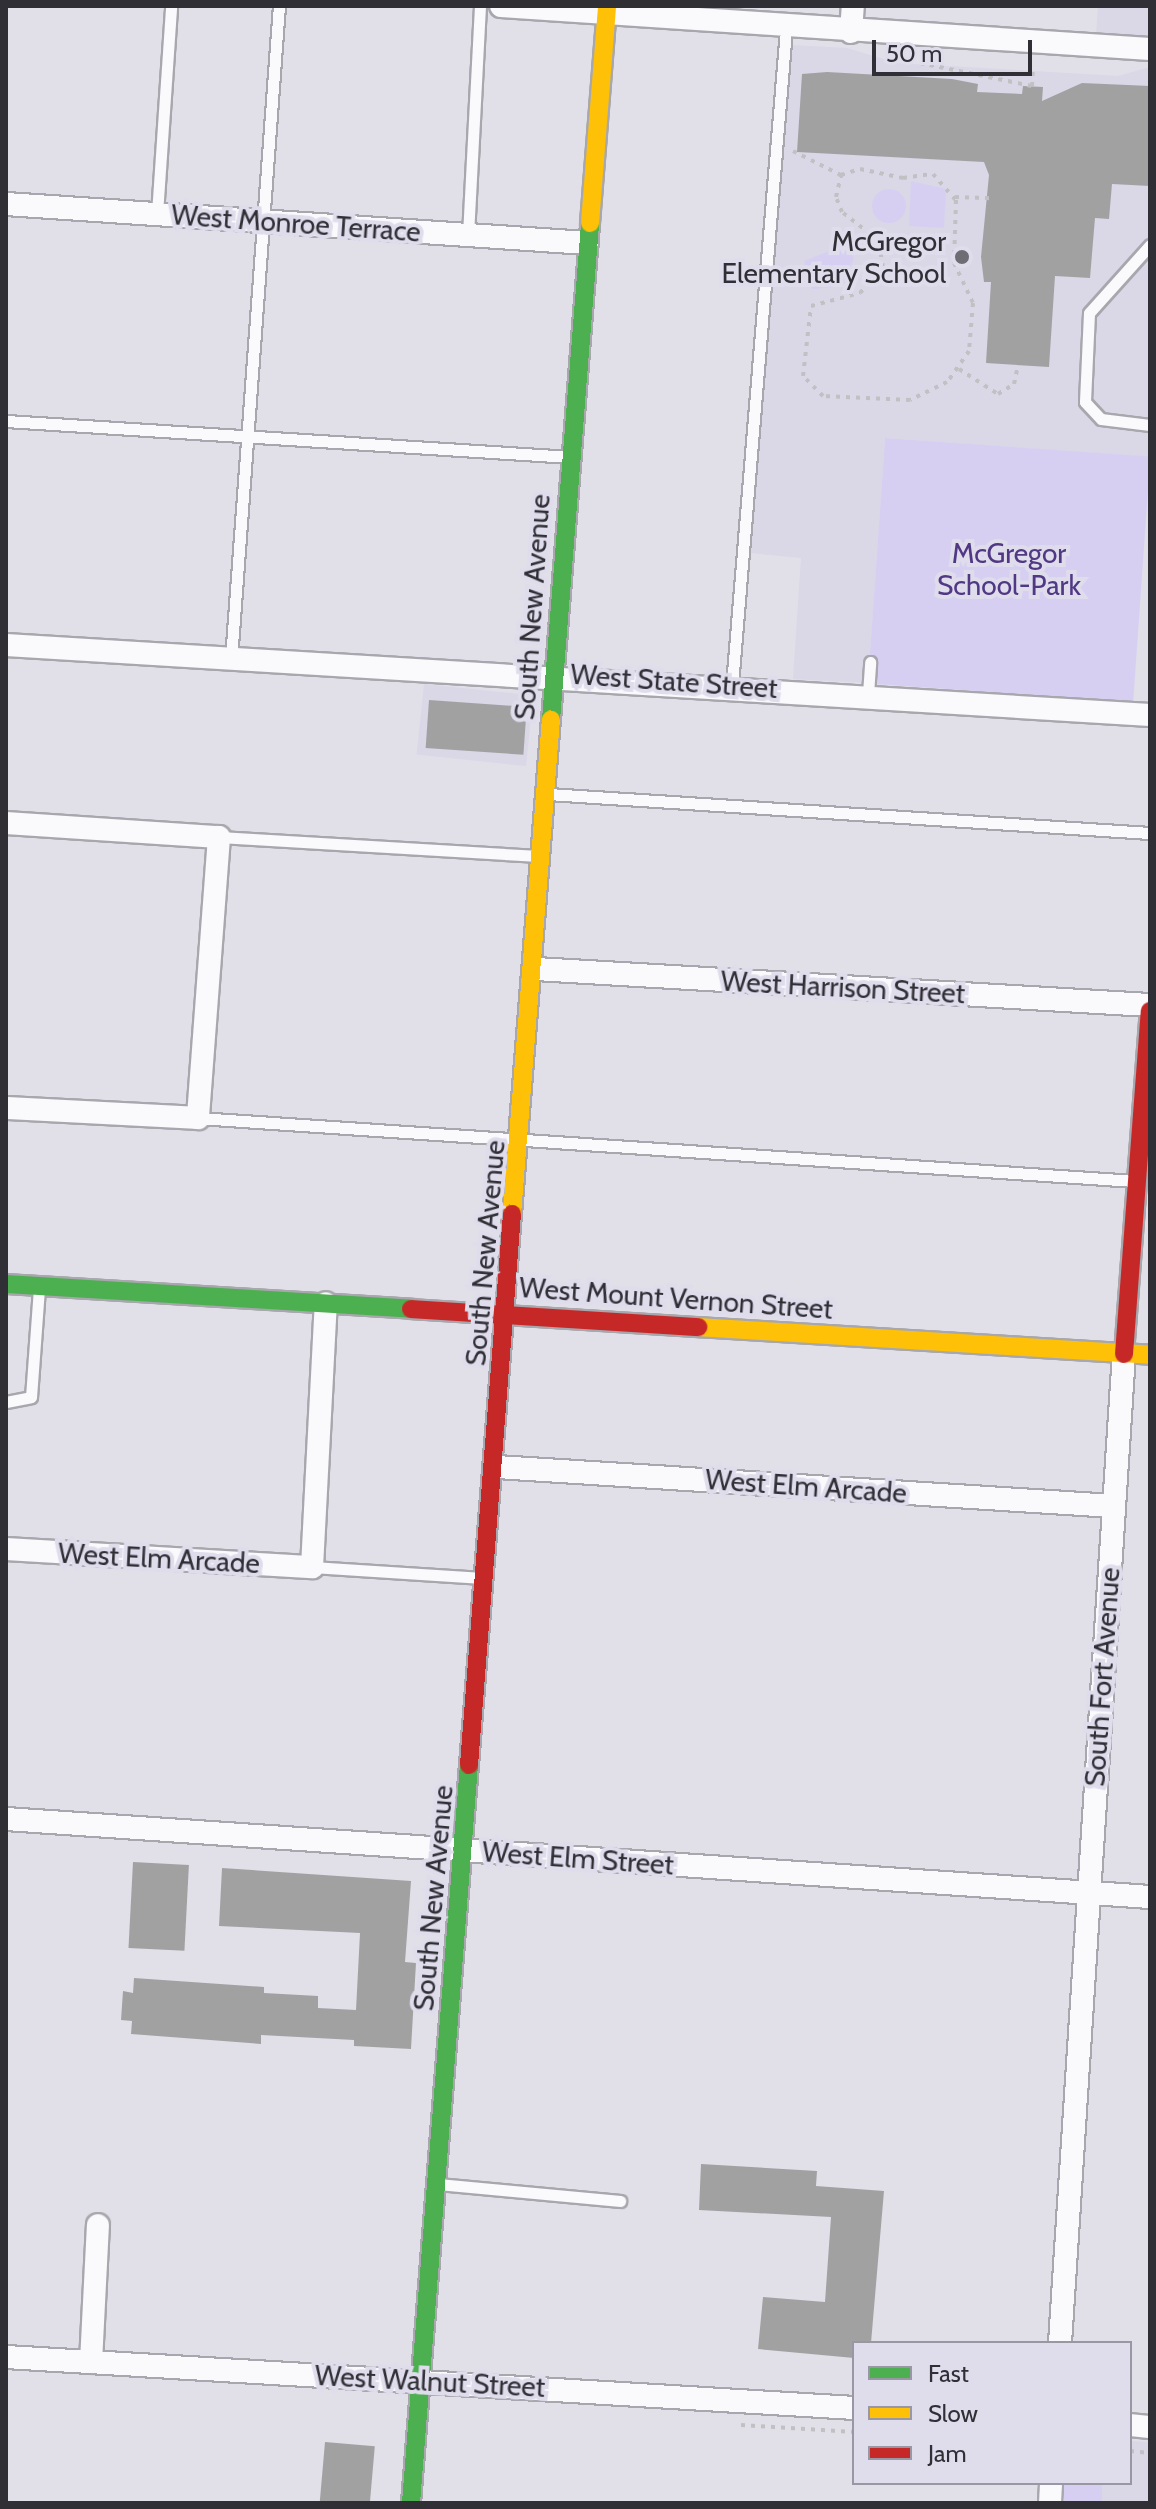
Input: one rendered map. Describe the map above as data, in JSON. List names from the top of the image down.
{
  "streets": {
    "street": [
      "West Monroe Terrace",
      "South New Avenue",
      "West State Street",
      "West Harrison Street",
      "West Mount Vernon Street",
      "West Elm Arcade",
      "South Fort Avenue",
      "West Elm Street",
      "West Walnut Street"
    ]
  },
  "crossings": [
    ["West Monroe Terrace", "South New Avenue"],
    ["South New Avenue", "West State Street"],
    ["South New Avenue", "West Harrison Street"],
    ["South New Avenue", "West Mount Vernon Street"],
    ["South New Avenue", "West Elm Arcade"],
    ["South New Avenue", "West Elm Street"],
    ["South New Avenue", "West Walnut Street"],
    ["West Mount Vernon Street", "South Fort Avenue"],
    ["West Elm Arcade", "South Fort Avenue"],
    ["South Fort Avenue", "West Elm Street"]
  ],
  "parks": ["McGregor School-Park"],
  "places": ["McGregor Elementary School"],
  "legend": ["Fast", "Slow", "Jam"],
  "scale_bar": "50 m"
}
